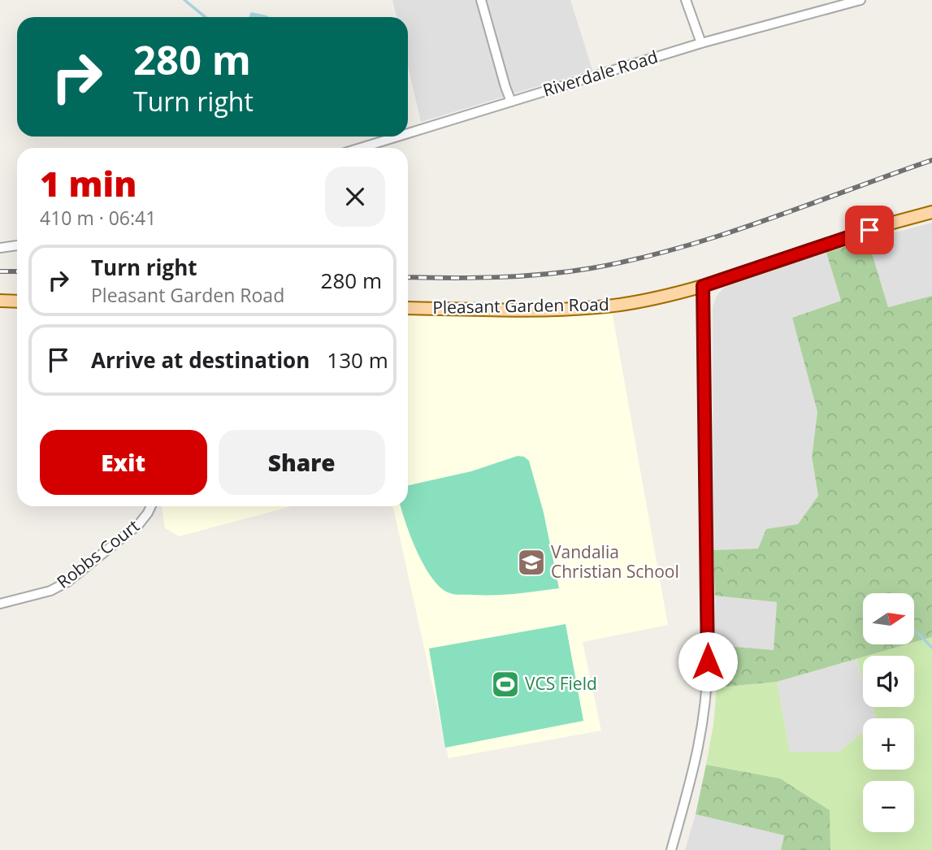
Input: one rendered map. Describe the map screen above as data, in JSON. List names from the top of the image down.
{
  "streets": {
    "main road": ["Pleasant Garden Road"],
    "street": ["Riverdale Road", "Robbs Court"]
  },
  "places": {
    "school or university": ["Vandalia Christian School"],
    "sports": ["VCS Field"]
  },
  "north": "right",
  "page": {
    "turn": ["280 m", "Turn right"],
    "heading": ["1 min", "410 m · 06:41"],
    "list": [
      {
        "name": "Turn right",
        "note": "Pleasant Garden Road",
        "value": "280 m"
      },
      {
        "name": "Arrive at destination",
        "value": "130 m"
      }
    ],
    "buttons": ["Exit", "Share"],
    "map_buttons": ["+", "−"]
  }
}
